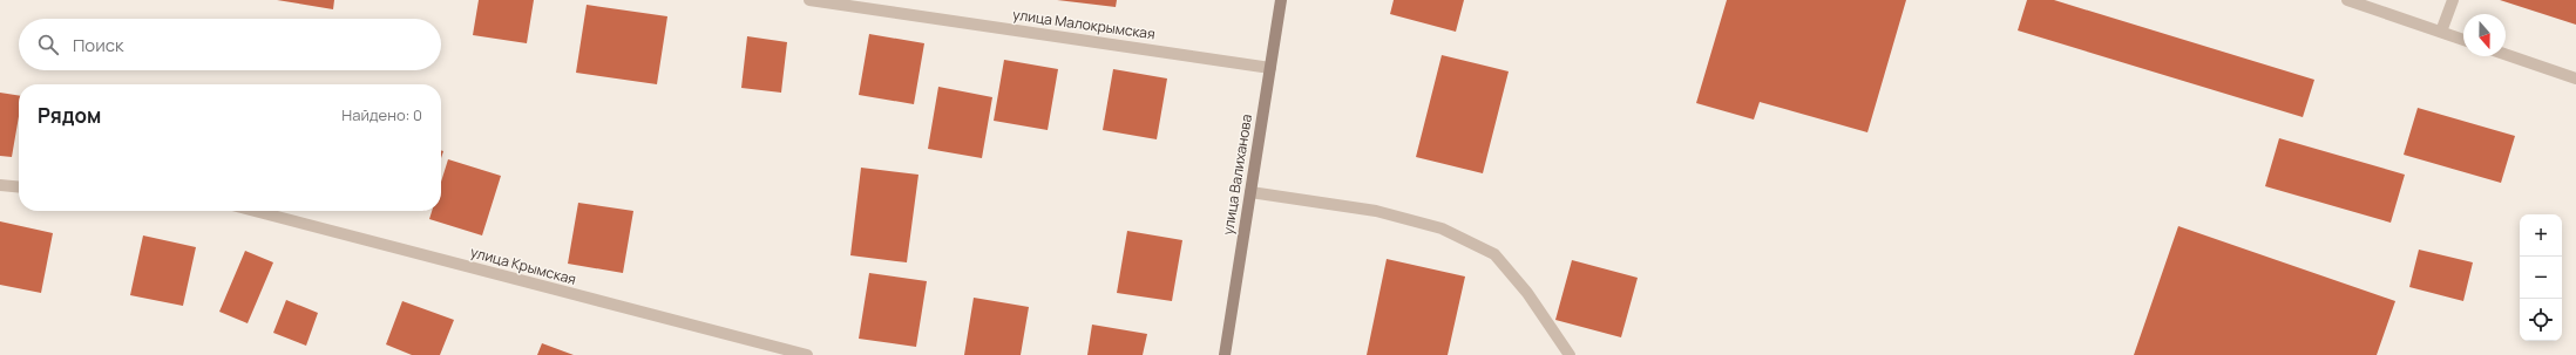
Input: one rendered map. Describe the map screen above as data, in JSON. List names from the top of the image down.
{
  "streets": {
    "main road": ["улица Валиханова"],
    "street": ["улица Малокрымская", "улица Крымская"]
  },
  "crossings": [
    ["улица Малокрымская", "улица Валиханова"]
  ],
  "north": "bottom",
  "page": {
    "search": "Поиск",
    "heading": ["Рядом", "Найдено: 0"],
    "map_buttons": ["+", "−"]
  }
}
